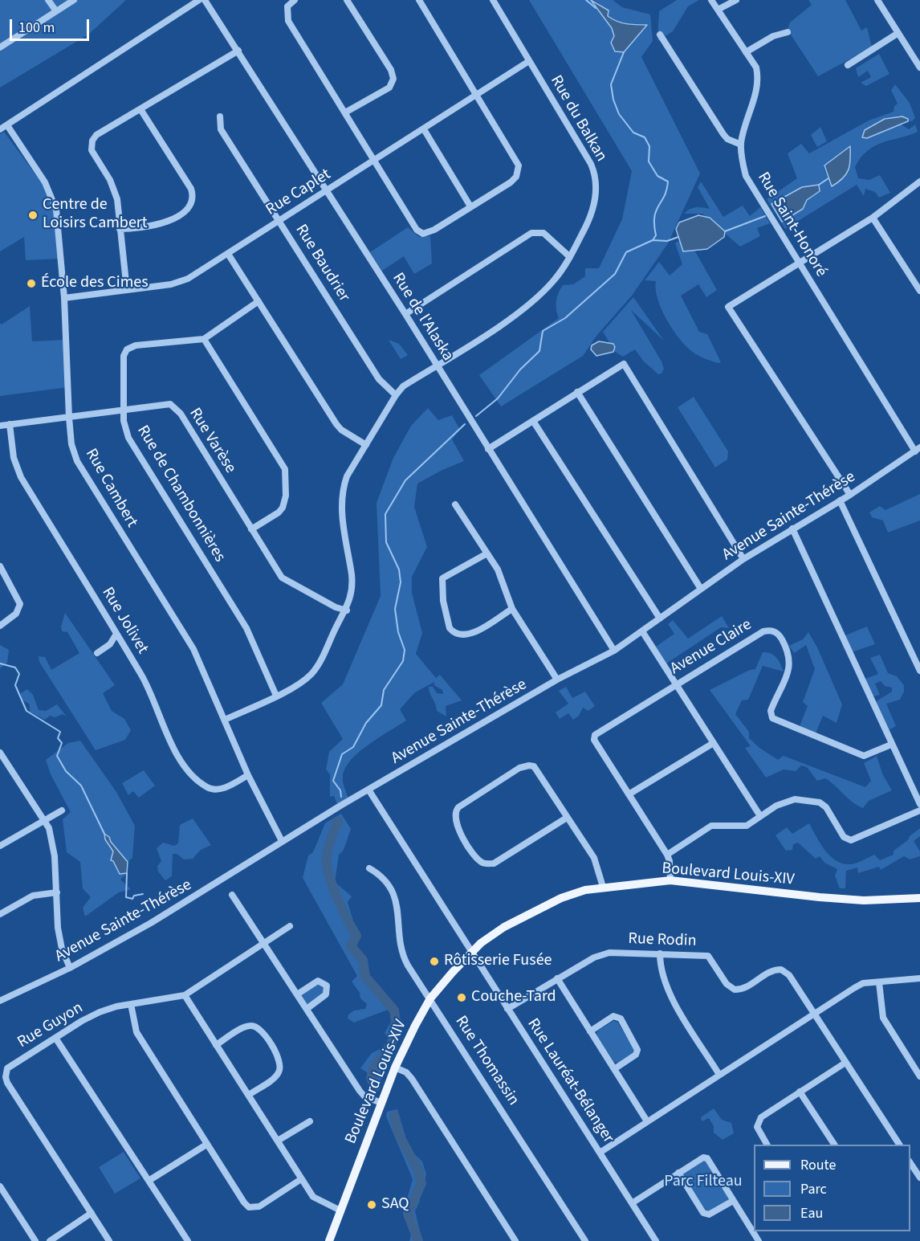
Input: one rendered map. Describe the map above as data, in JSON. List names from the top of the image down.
{
  "streets": {
    "main road": ["Boulevard Louis-XIV"],
    "street": [
      "Rue du Balkan",
      "Rue Caplet",
      "Rue Saint-Honoré",
      "Rue Baudrier",
      "Rue de l'Alaska",
      "Rue Varèse",
      "Rue Cambert",
      "Rue de Chambonnières",
      "Avenue Sainte-Thérèse",
      "Rue Jolivet",
      "Avenue Claire",
      "Rue Rodin",
      "Rue Guyon",
      "Rue Thomassin",
      "Rue Lauréat-Bélanger"
    ]
  },
  "crossings": [
    ["Rue du Balkan", "Rue Caplet"],
    ["Rue du Balkan", "Rue Baudrier"],
    ["Rue du Balkan", "Rue de l'Alaska"],
    ["Rue du Balkan", "Rue Varèse"],
    ["Rue du Balkan", "Rue Cambert"],
    ["Rue du Balkan", "Rue de Chambonnières"],
    ["Rue Caplet", "Rue Baudrier"],
    ["Rue Caplet", "Rue de l'Alaska"],
    ["Rue Caplet", "Rue Cambert"],
    ["Rue Saint-Honoré", "Avenue Sainte-Thérèse"],
    ["Rue de l'Alaska", "Avenue Sainte-Thérèse"],
    ["Rue Varèse", "Rue Cambert"],
    ["Rue Varèse", "Rue de Chambonnières"],
    ["Rue Varèse", "Rue Jolivet"],
    ["Rue Cambert", "Avenue Sainte-Thérèse"],
    ["Rue Cambert", "Rue Jolivet"],
    ["Avenue Sainte-Thérèse", "Rue Lauréat-Bélanger"],
    ["Boulevard Louis-XIV", "Rue Thomassin"],
    ["Boulevard Louis-XIV", "Rue Lauréat-Bélanger"],
    ["Rue Rodin", "Rue Lauréat-Bélanger"]
  ],
  "parks": ["Parc Filteau"],
  "places": [
    "Centre de Loisirs Cambert",
    "École des Cimes",
    "Rôtisserie Fusée",
    "Couche-Tard",
    "SAQ"
  ],
  "legend": ["Route", "Parc", "Eau"],
  "scale_bar": "100 m"
}
